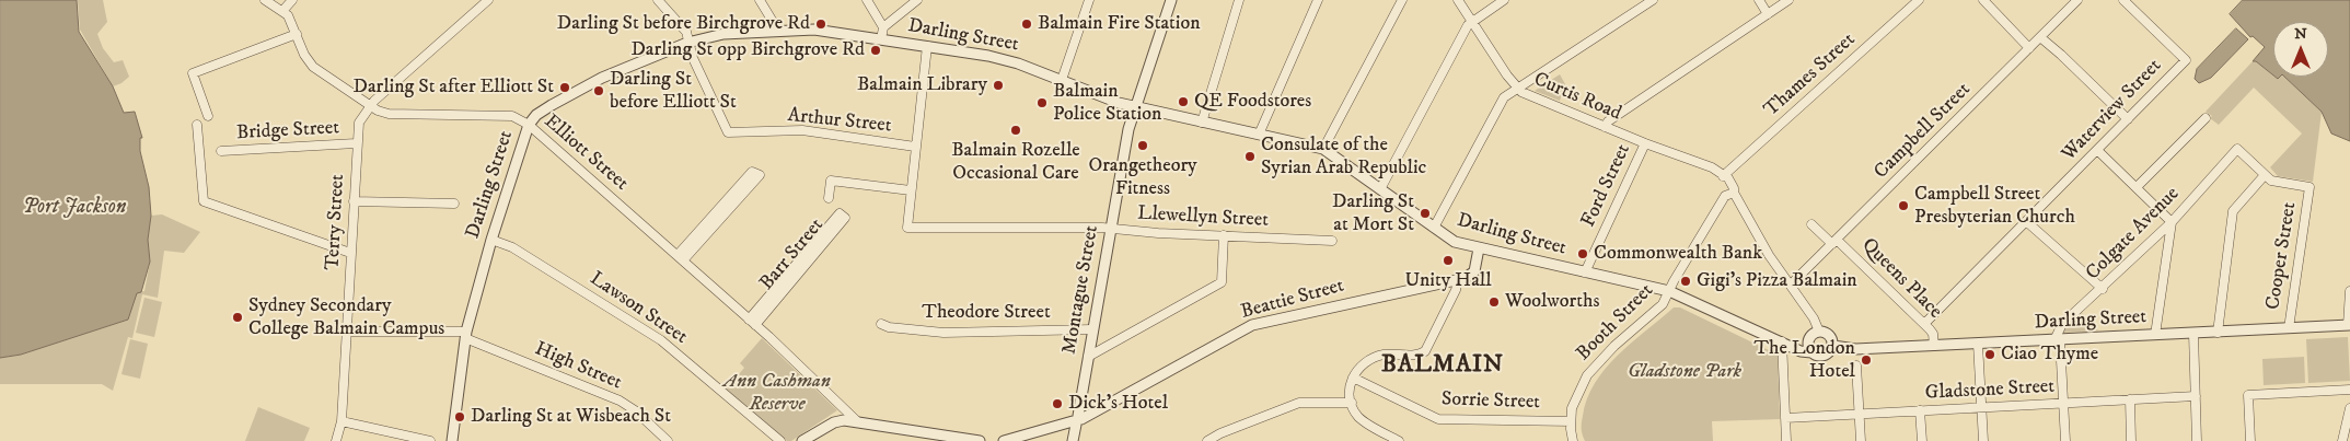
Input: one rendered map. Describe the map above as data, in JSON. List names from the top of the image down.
{
  "streets": {
    "street": [
      "Darling Street",
      "Thames Street",
      "Curtis Road",
      "Waterview Street",
      "Arthur Street",
      "Bridge Street",
      "Campbell Street",
      "Elliott Street",
      "Ford Street",
      "Llewellyn Street",
      "Terry Street",
      "Colgate Avenue",
      "Barr Street",
      "Cooper Street",
      "Queens Place",
      "Montague Street",
      "Beattie Street",
      "Lawson Street",
      "Theodore Street",
      "Booth Street",
      "High Street",
      "Gladstone Street",
      "Sorrie Street"
    ]
  },
  "crossings": [
    ["Darling Street", "Curtis Road"],
    ["Darling Street", "Arthur Street"],
    ["Darling Street", "Elliott Street"],
    ["Darling Street", "Ford Street"],
    ["Darling Street", "Colgate Avenue"],
    ["Darling Street", "Cooper Street"],
    ["Darling Street", "Queens Place"],
    ["Darling Street", "Montague Street"],
    ["Darling Street", "Lawson Street"],
    ["Darling Street", "Booth Street"],
    ["Darling Street", "High Street"],
    ["Thames Street", "Curtis Road"],
    ["Curtis Road", "Campbell Street"],
    ["Curtis Road", "Ford Street"],
    ["Curtis Road", "Booth Street"],
    ["Waterview Street", "Queens Place"],
    ["Bridge Street", "Terry Street"],
    ["Campbell Street", "Queens Place"],
    ["Elliott Street", "Terry Street"],
    ["Elliott Street", "Barr Street"],
    ["Llewellyn Street", "Montague Street"],
    ["Colgate Avenue", "Cooper Street"],
    ["Montague Street", "Beattie Street"],
    ["Montague Street", "Theodore Street"],
    ["Booth Street", "Sorrie Street"]
  ],
  "districts": ["BALMAIN"],
  "water": ["Port Jackson"],
  "parks": ["Gladstone Park", "Ann Cashman Reserve"],
  "places": [
    "Darling St before Birchgrove Rd",
    "Balmain Fire Station",
    "Darling St opp Birchgrove Rd",
    "Balmain Library",
    "Darling St after Elliott St",
    "Darling St before Elliott St",
    "QE Foodstores",
    "Balmain Police Station",
    "Balmain Rozelle Occasional Care",
    "Orangetheory Fitness",
    "Consulate of the Syrian Arab Republic",
    "Campbell Street Presbyterian Church",
    "Darling St at Mort St",
    "Commonwealth Bank",
    "Unity Hall",
    "Gigi's Pizza Balmain",
    "Woolworths",
    "Sydney Secondary College Balmain Campus",
    "Ciao Thyme",
    "The London Hotel",
    "Dick's Hotel",
    "Darling St at Wisbeach St"
  ],
  "north": "top"
}
